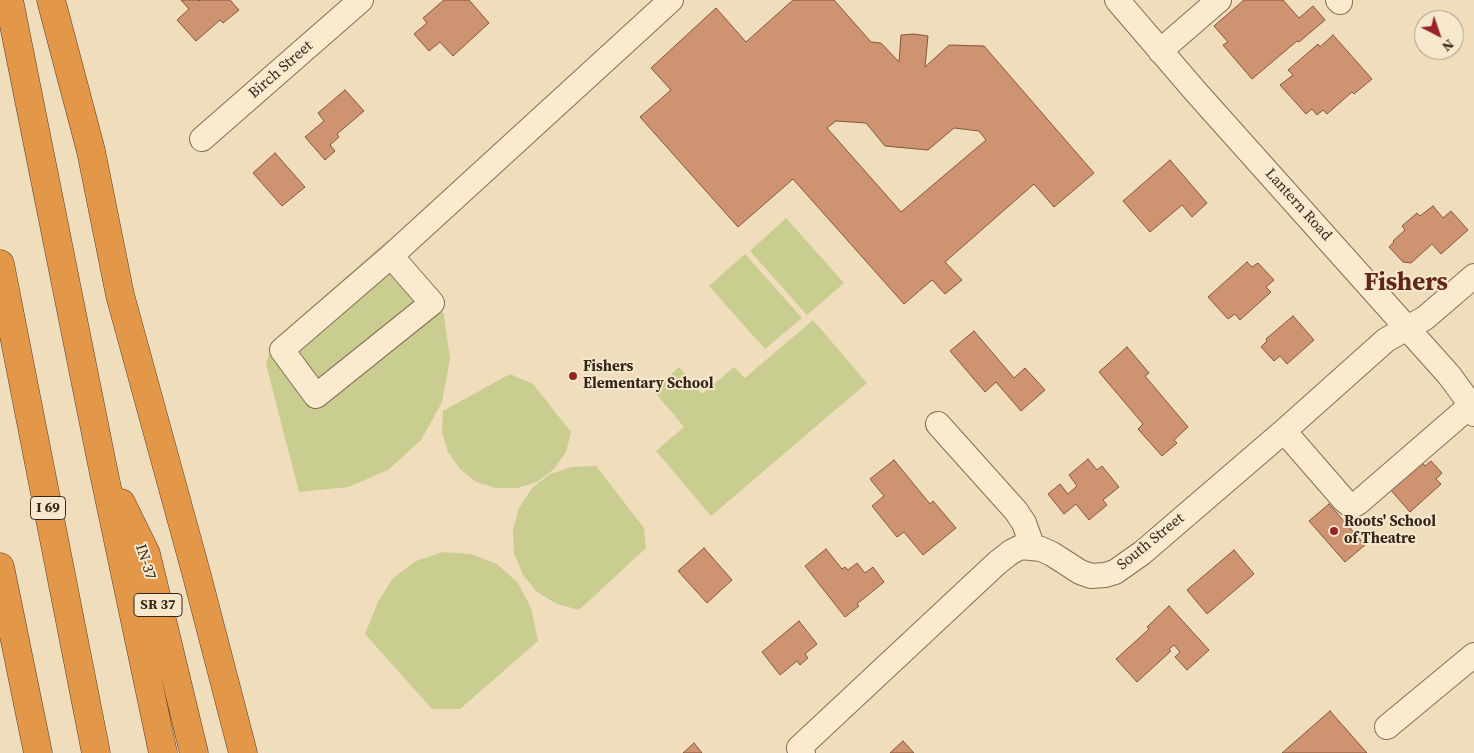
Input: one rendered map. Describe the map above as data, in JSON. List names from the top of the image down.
{
  "streets": {
    "highway": ["I 69", "IN-37", "SR 37"],
    "street": ["Birch Street", "Lantern Road", "South Street"]
  },
  "crossings": [
    ["Lantern Road", "South Street"]
  ],
  "districts": ["Fishers"],
  "places": ["Fishers Elementary School", "Roots' School of Theatre"],
  "north": "bottom right"
}
